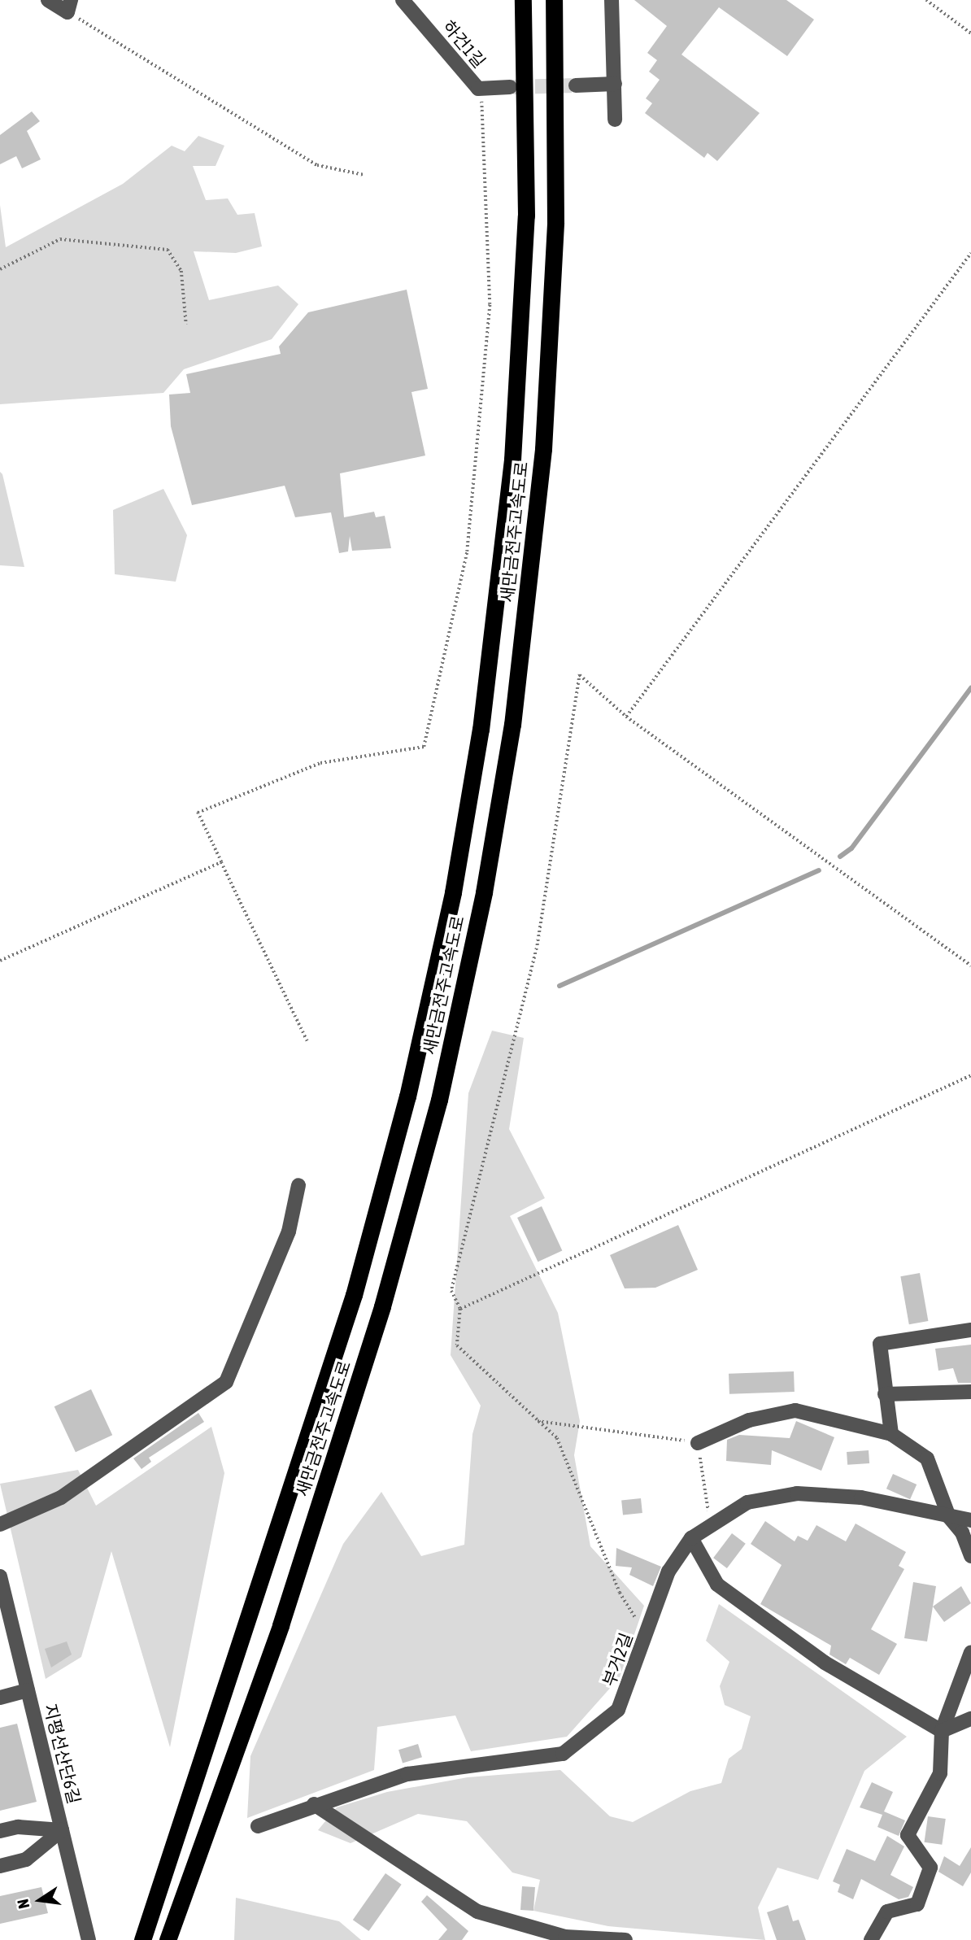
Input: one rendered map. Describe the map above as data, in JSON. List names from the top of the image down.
{
  "streets": {
    "highway": ["새만금전주고속도로"],
    "street": ["하건1길", "부거2길", "지평선산단6길"]
  },
  "north": "left"
}
